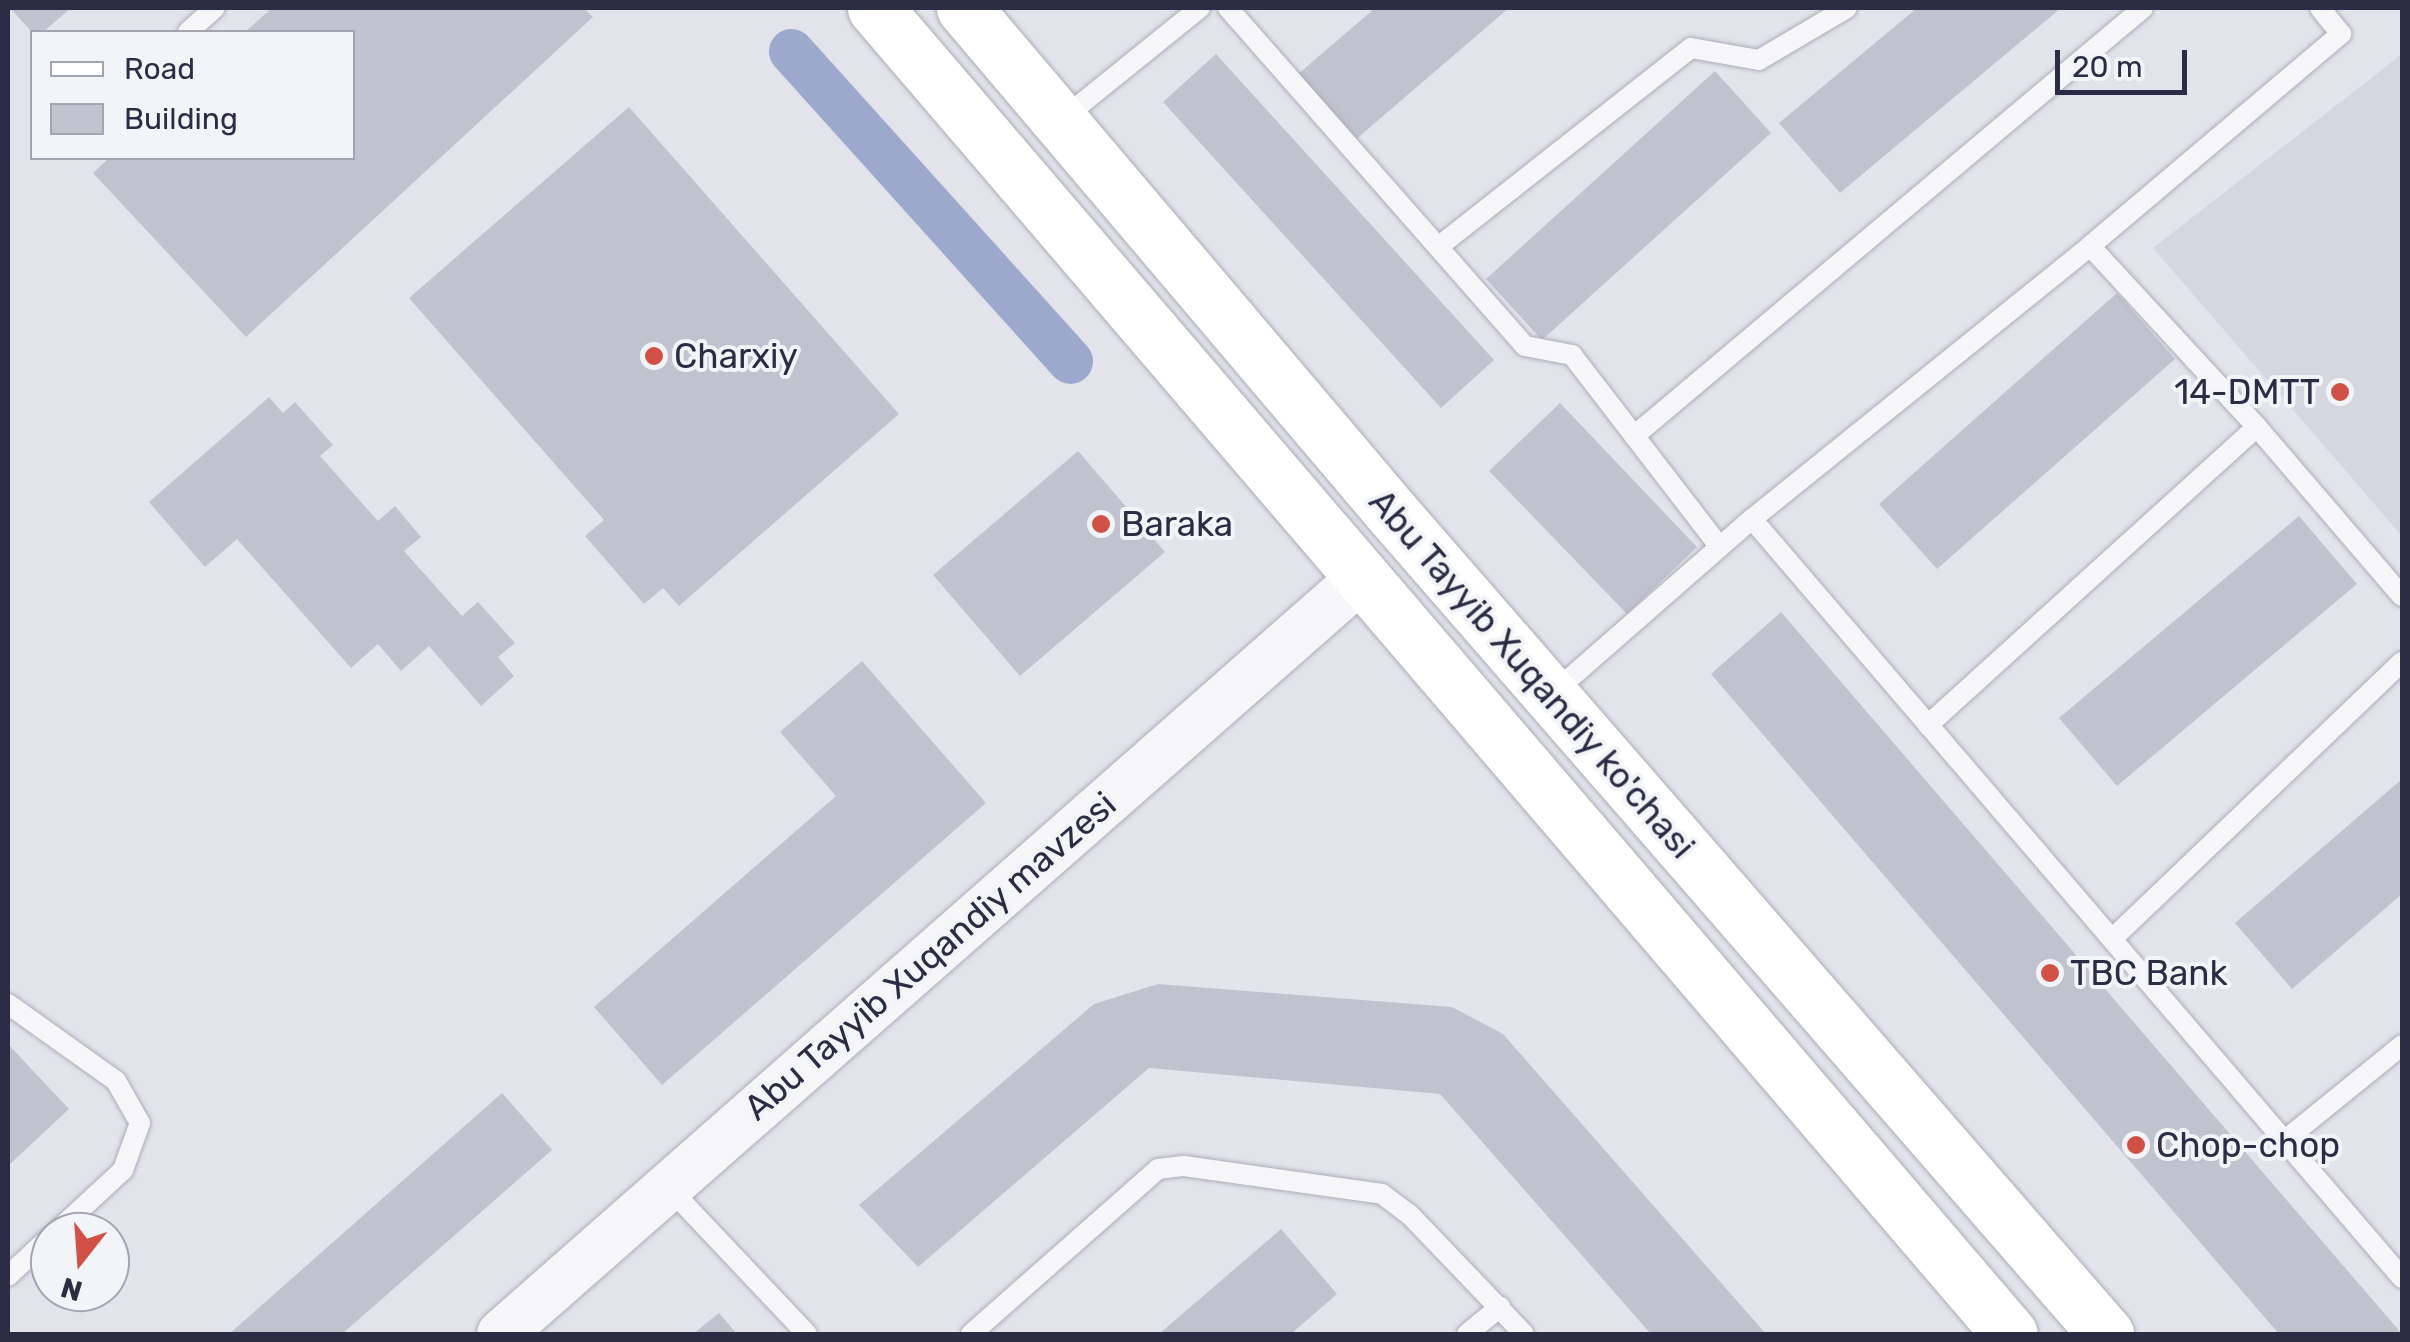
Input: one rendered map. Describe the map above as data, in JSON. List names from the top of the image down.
{
  "streets": {
    "main road": ["Abu Tayyib Xuqandiy ko'chasi"],
    "street": ["Abu Tayyib Xuqandiy mavzesi"]
  },
  "places": [
    "Charxiy",
    "14-DMTT",
    "Baraka",
    "TBC Bank",
    "Chop-chop"
  ],
  "legend": ["Road", "Building"],
  "scale_bar": "20 m",
  "north": "bottom"
}
